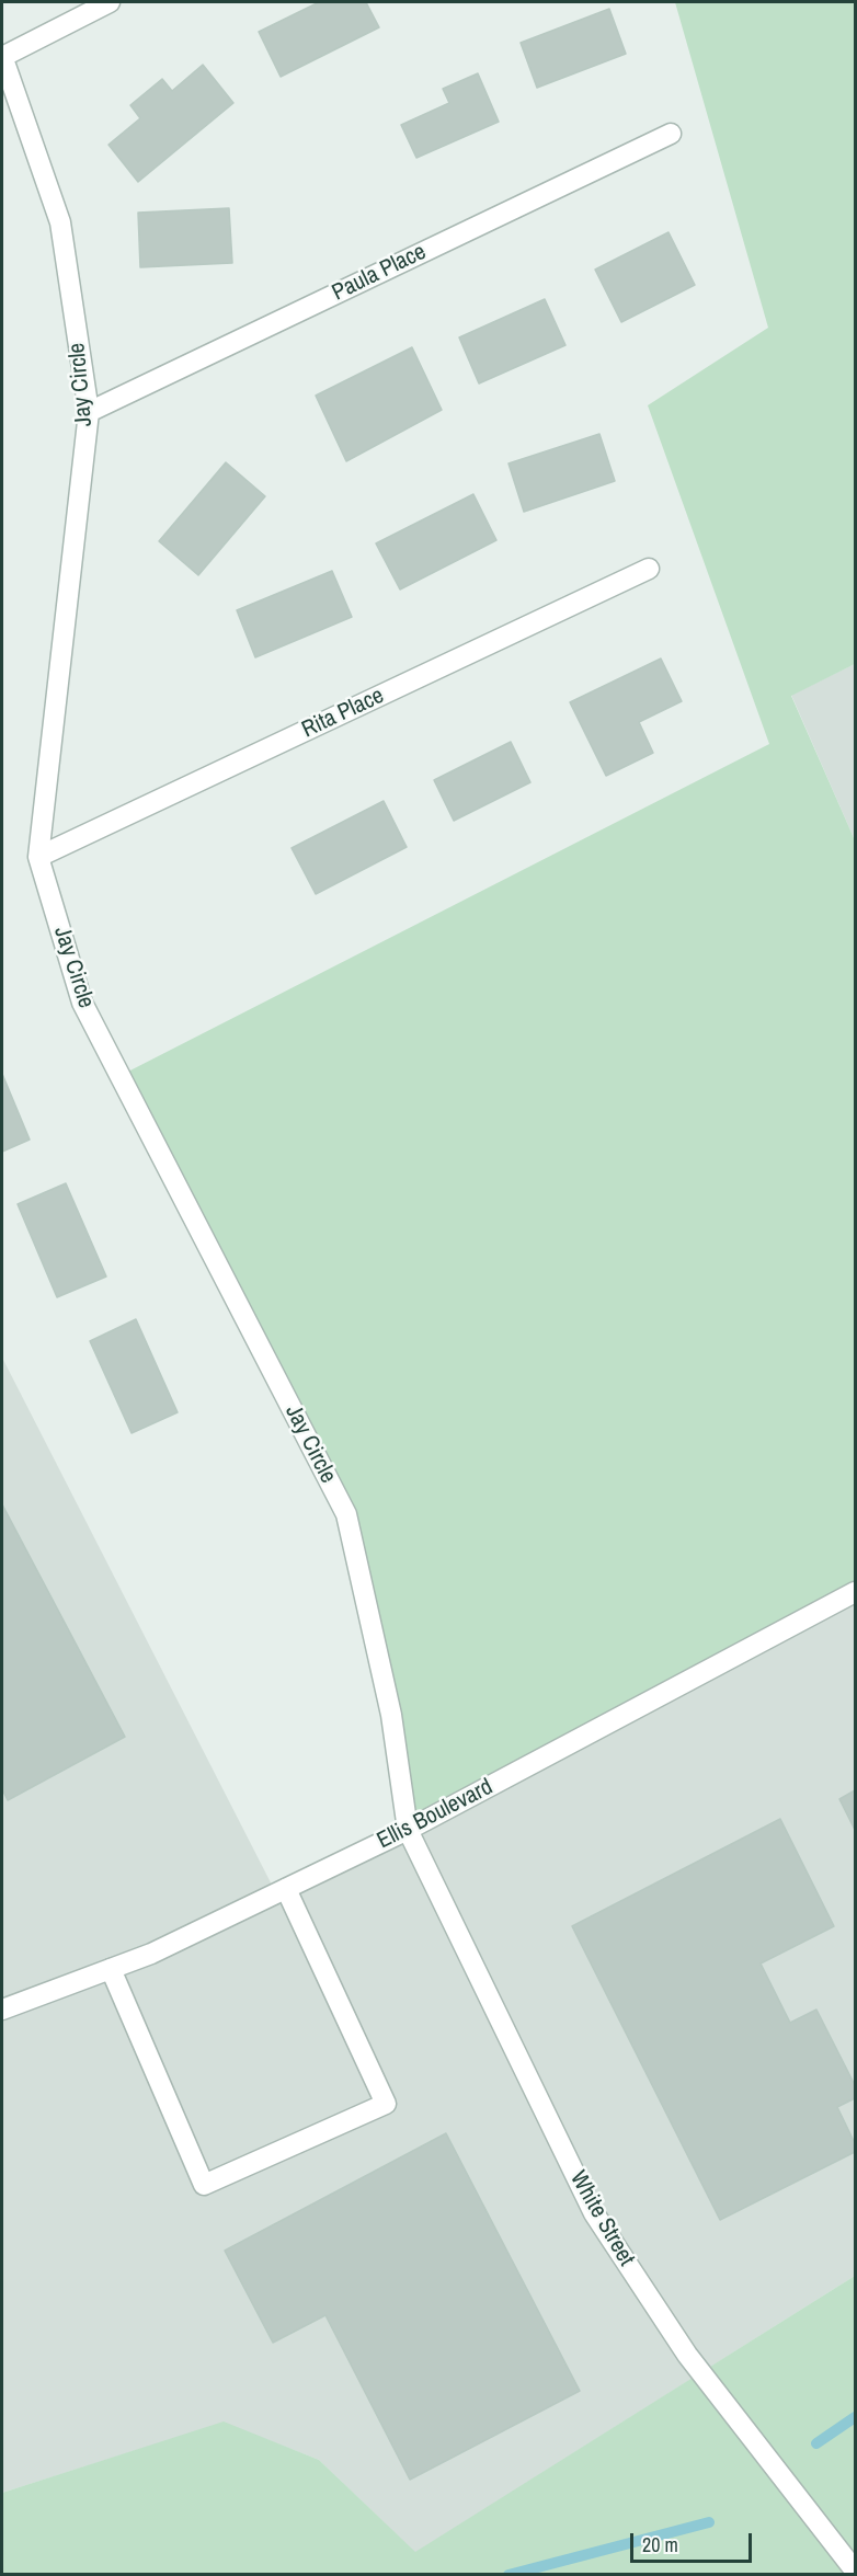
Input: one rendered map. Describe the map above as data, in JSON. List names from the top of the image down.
{
  "streets": {
    "street": [
      "Paula Place",
      "Jay Circle",
      "Rita Place",
      "Ellis Boulevard",
      "White Street"
    ]
  },
  "crossings": [
    ["Paula Place", "Jay Circle"],
    ["Jay Circle", "Rita Place"],
    ["Jay Circle", "Ellis Boulevard"],
    ["Jay Circle", "White Street"],
    ["Ellis Boulevard", "White Street"]
  ],
  "scale_bar": "20 m"
}
